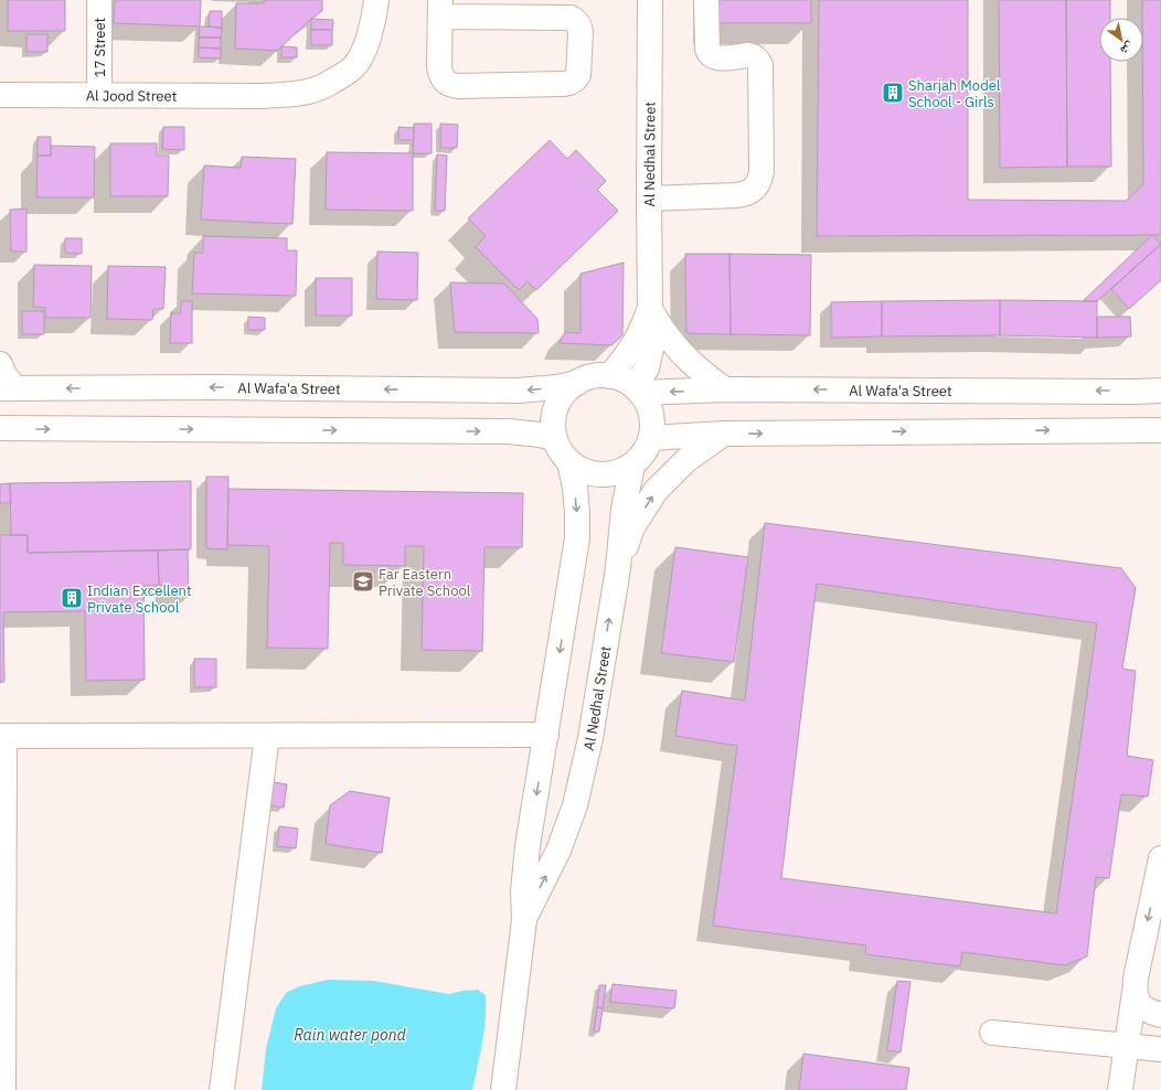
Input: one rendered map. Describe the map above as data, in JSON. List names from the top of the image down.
{
  "streets": {
    "street": [
      "17 Street",
      "Al Jood Street",
      "Al Nedhal Street",
      "Al Wafa'a Street"
    ]
  },
  "crossings": [
    ["17 Street", "Al Jood Street"],
    ["Al Nedhal Street", "Al Wafa'a Street"]
  ],
  "water": ["Rain water pond"],
  "places": {
    "building": ["Sharjah Model School - Girls", "Indian Excellent Private School"],
    "school or university": ["Far Eastern Private School"]
  },
  "north": "bottom right"
}
